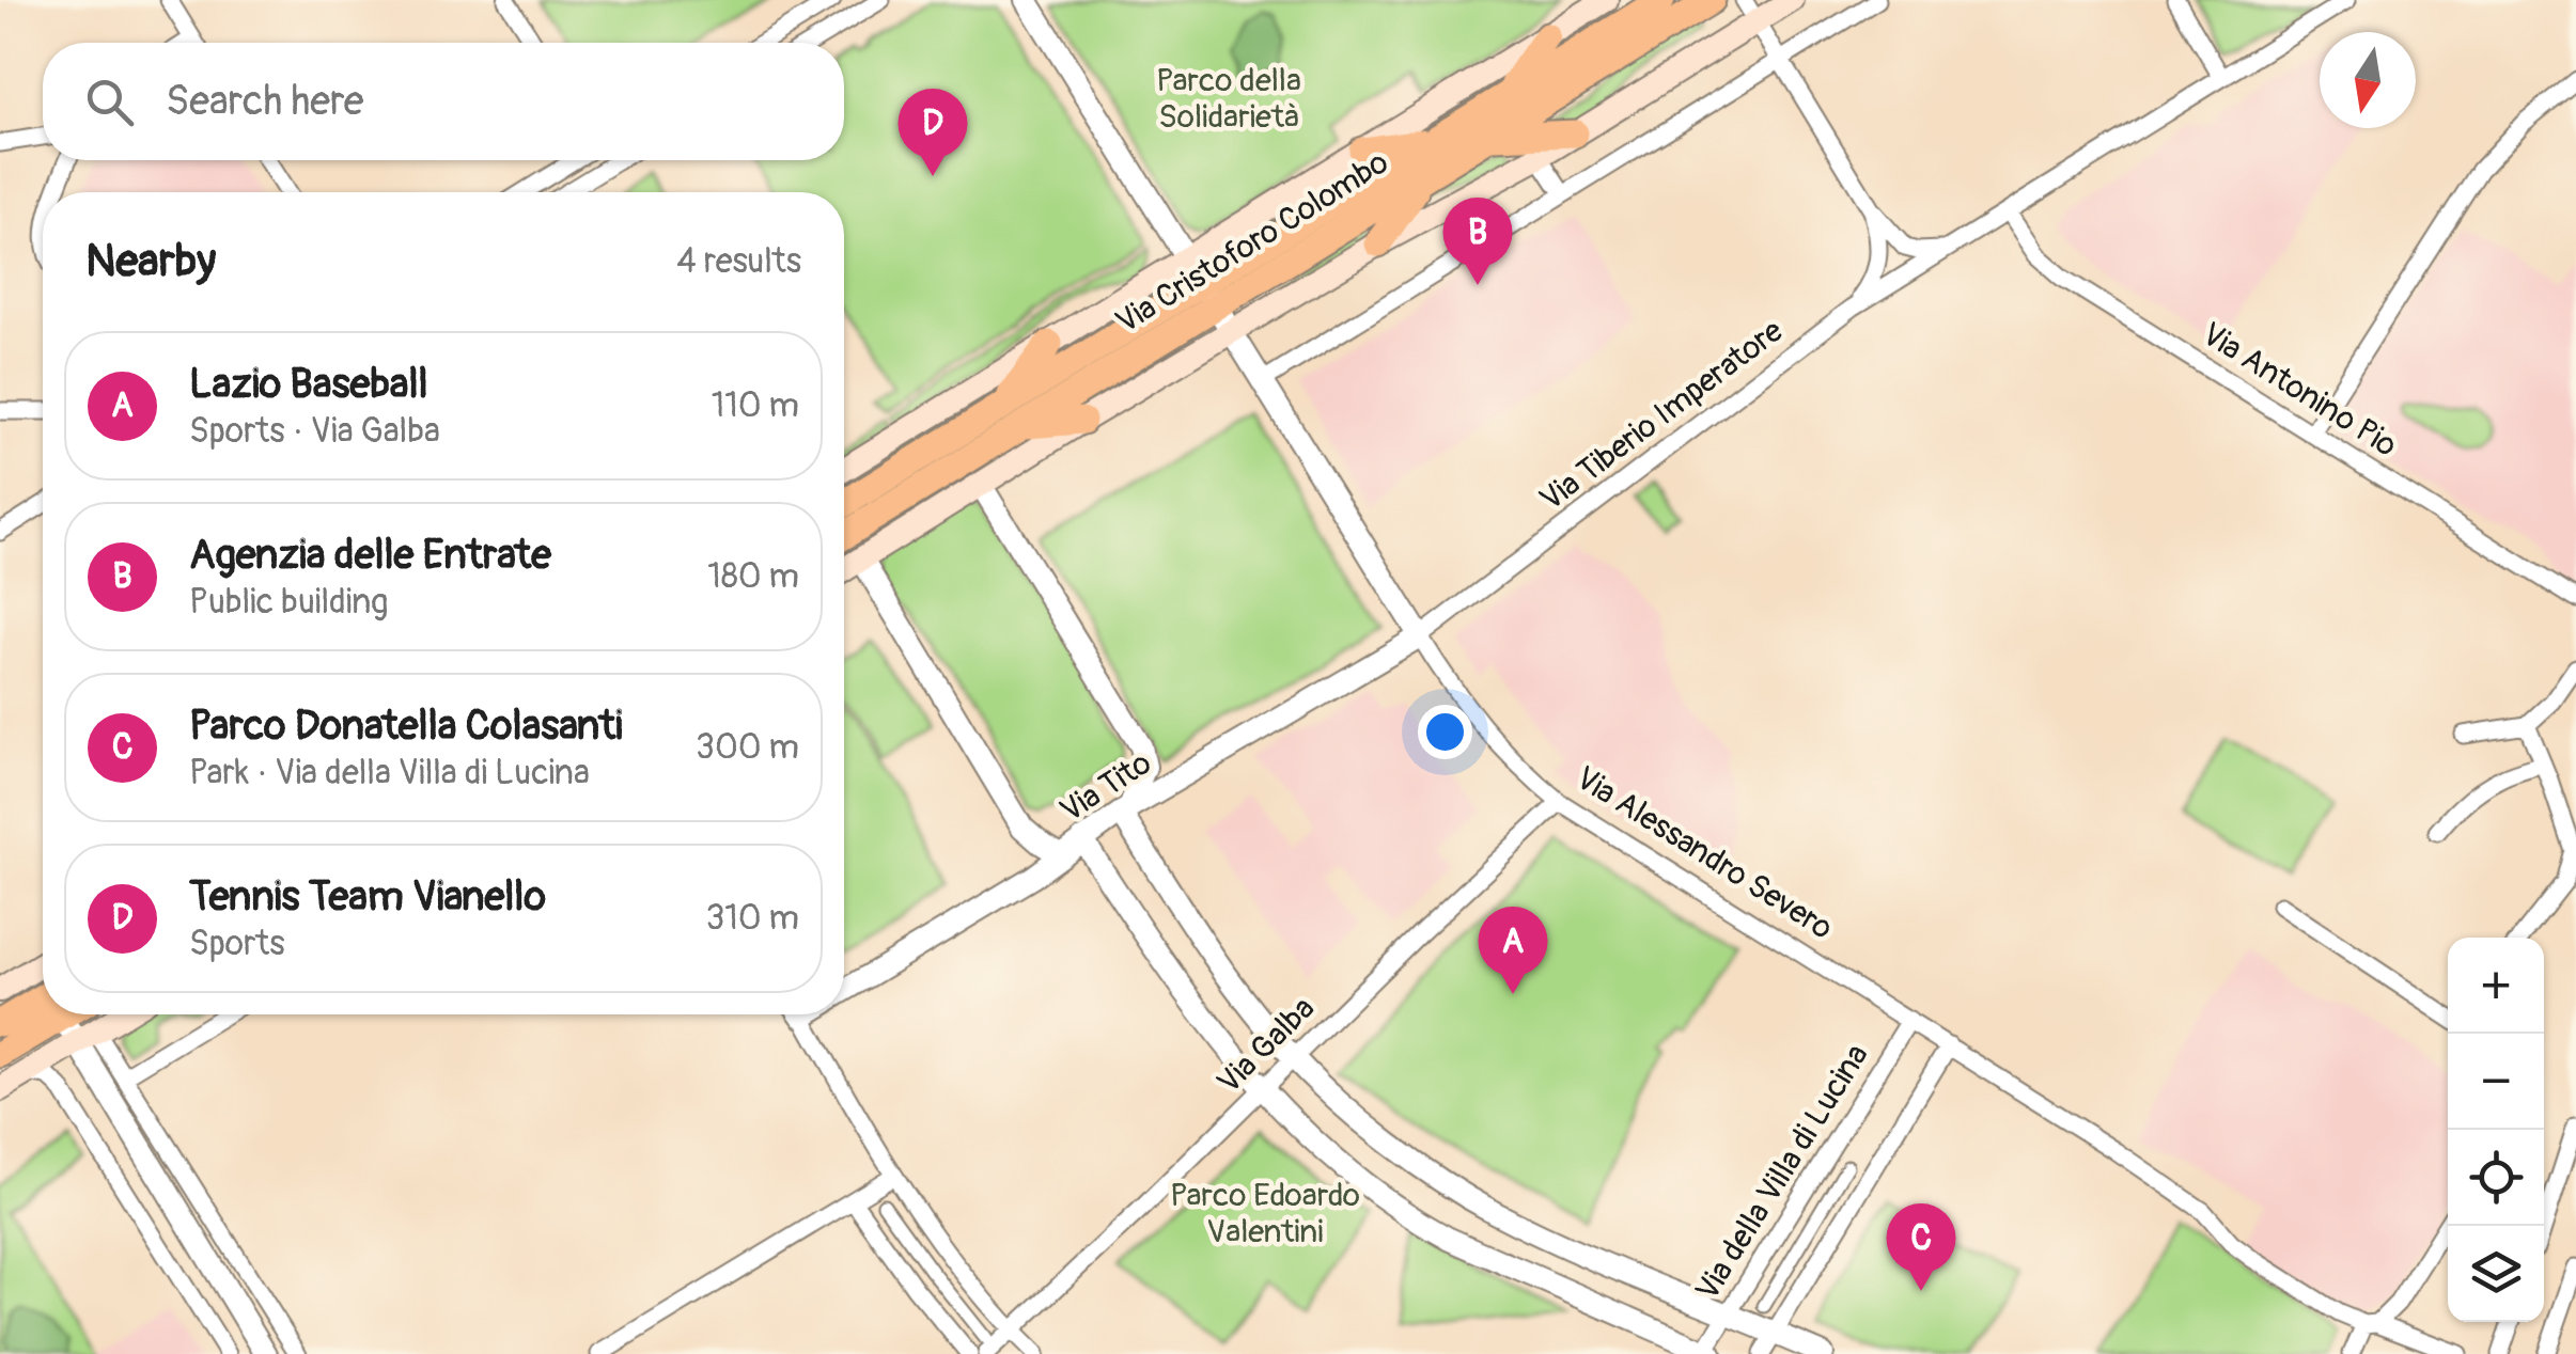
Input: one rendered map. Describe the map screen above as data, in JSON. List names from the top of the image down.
{
  "streets": {
    "main road": ["Via Cristoforo Colombo"],
    "street": [
      "Via Antonino Pio",
      "Via Tiberio Imperatore",
      "Via Tito",
      "Via Alessandro Severo",
      "Via Galba",
      "Via della Villa di Lucina"
    ]
  },
  "crossings": [
    ["Via Cristoforo Colombo", "Via Alessandro Severo"],
    ["Via Antonino Pio", "Via Tiberio Imperatore"],
    ["Via Tiberio Imperatore", "Via Tito"],
    ["Via Tiberio Imperatore", "Via Alessandro Severo"],
    ["Via Tito", "Via Alessandro Severo"],
    ["Via Alessandro Severo", "Via Galba"],
    ["Via Alessandro Severo", "Via della Villa di Lucina"]
  ],
  "parks": ["Parco della Solidarietà", "Parco Edoardo Valentini"],
  "north": "bottom",
  "page": {
    "search": "Search here",
    "pins": [
      "D",
      "B",
      "A",
      "C"
    ],
    "heading": ["Nearby", "4 results"],
    "list": [
      {
        "mark": "A",
        "name": "Lazio Baseball",
        "note": "Sports · Via Galba",
        "value": "110 m"
      },
      {
        "mark": "B",
        "name": "Agenzia delle Entrate",
        "note": "Public building",
        "value": "180 m"
      },
      {
        "mark": "C",
        "name": "Parco Donatella Colasanti",
        "note": "Park · Via della Villa di Lucina",
        "value": "300 m"
      },
      {
        "mark": "D",
        "name": "Tennis Team Vianello",
        "note": "Sports",
        "value": "310 m"
      }
    ],
    "map_buttons": ["+", "−"]
  }
}
